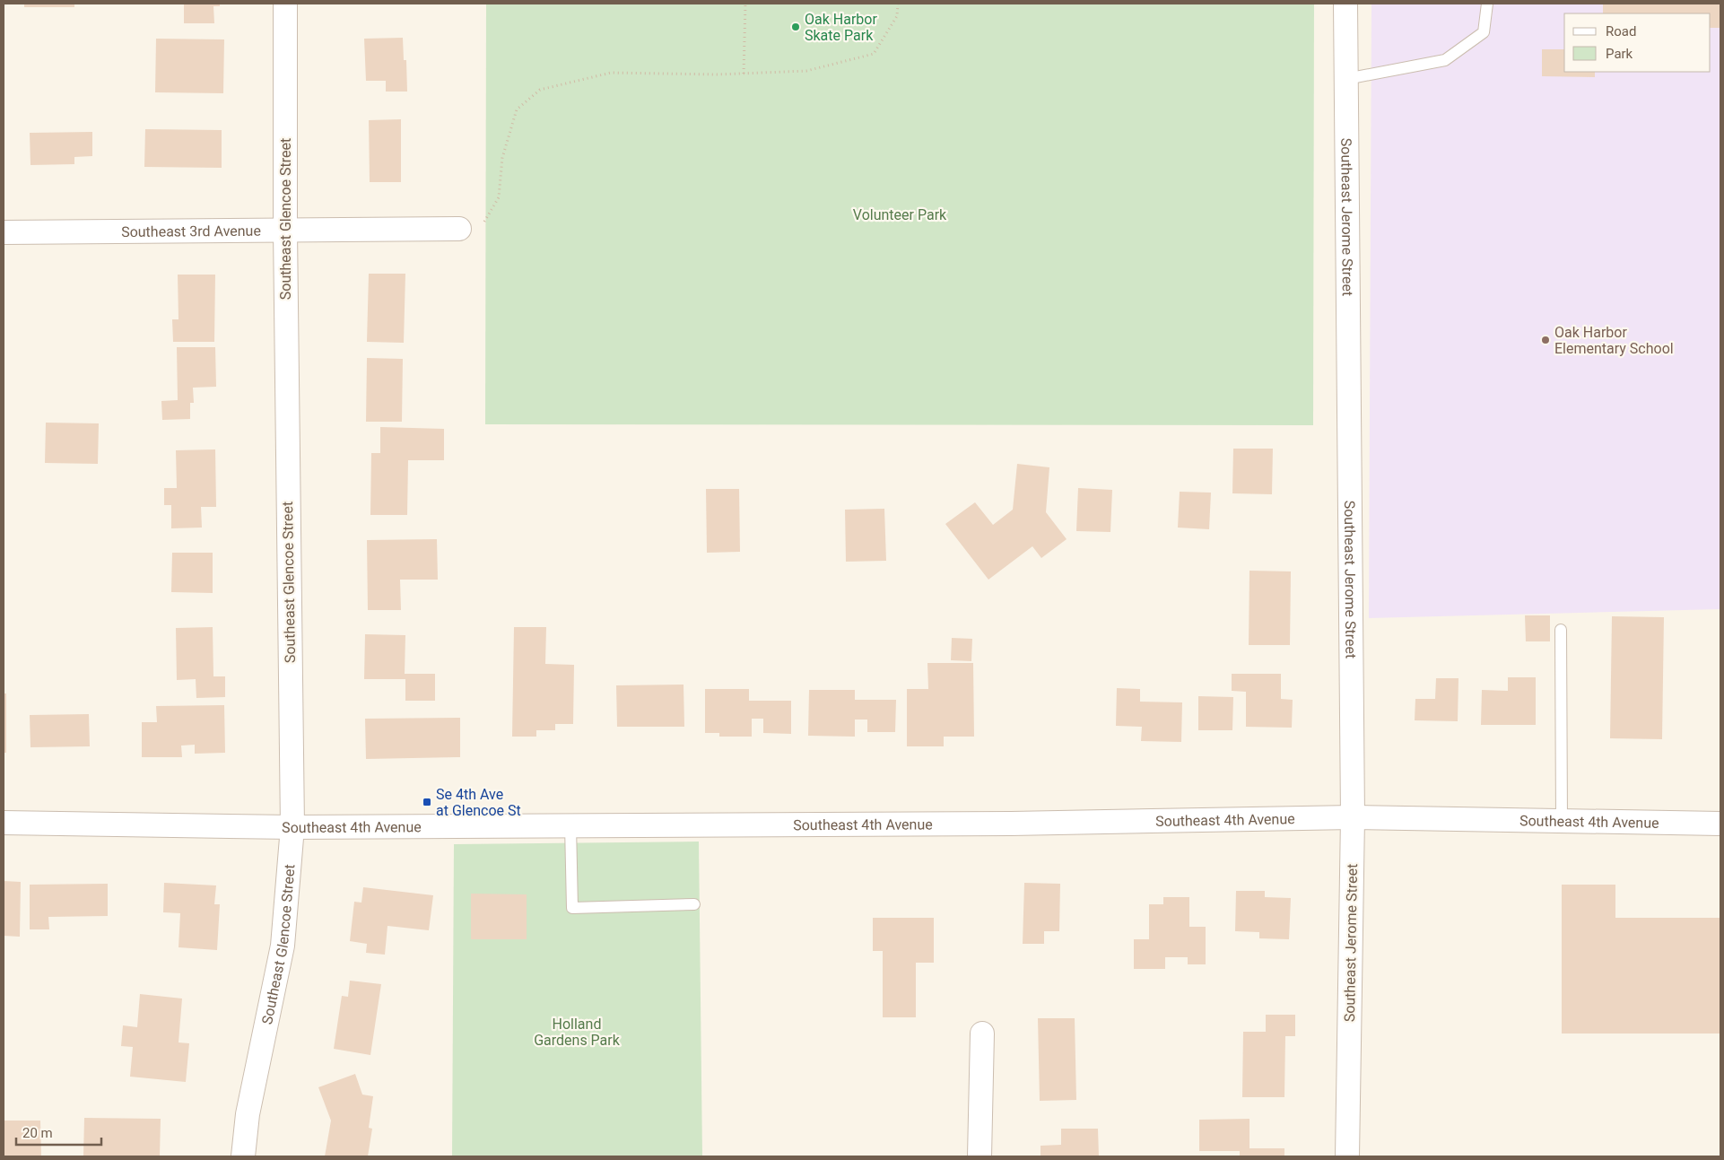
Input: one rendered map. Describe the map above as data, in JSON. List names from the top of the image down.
{
  "streets": {
    "street": [
      "Southeast Jerome Street",
      "Southeast Glencoe Street",
      "Southeast 3rd Avenue",
      "Southeast 4th Avenue"
    ]
  },
  "crossings": [
    ["Southeast Jerome Street", "Southeast 4th Avenue"],
    ["Southeast Glencoe Street", "Southeast 3rd Avenue"],
    ["Southeast Glencoe Street", "Southeast 4th Avenue"]
  ],
  "parks": ["Volunteer Park", "Holland Gardens Park"],
  "places": {
    "other": ["Oak Harbor Skate Park", "Oak Harbor Elementary School"],
    "transit": ["Se 4th Ave at Glencoe St"]
  },
  "legend": ["Road", "Park"],
  "scale_bar": "20 m"
}
